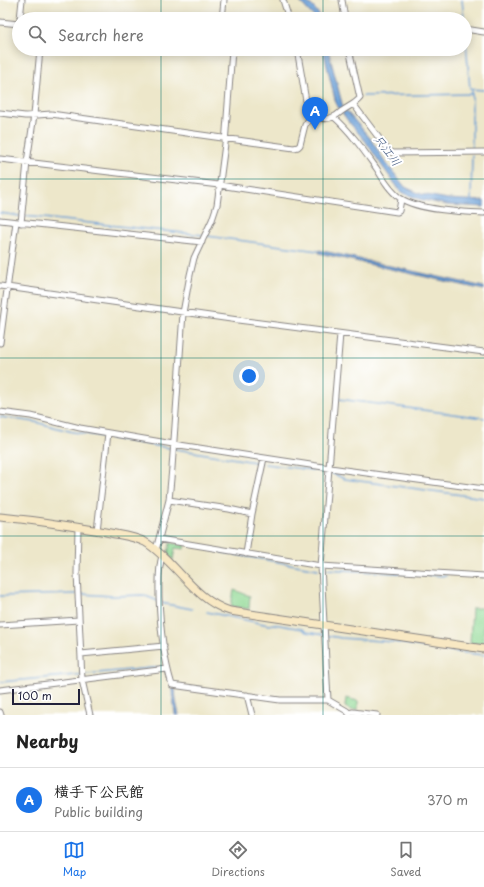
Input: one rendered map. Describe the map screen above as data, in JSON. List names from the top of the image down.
{
  "water": ["只江川"],
  "scale_bar": "100 m",
  "page": {
    "search": "Search here",
    "pins": "A",
    "scale": "100 m",
    "heading": "Nearby",
    "list": [
      {
        "mark": "A",
        "name": "横手下公民館",
        "note": "Public building",
        "value": "370 m"
      }
    ],
    "nav": ["Map", "Directions", "Saved"]
  }
}
